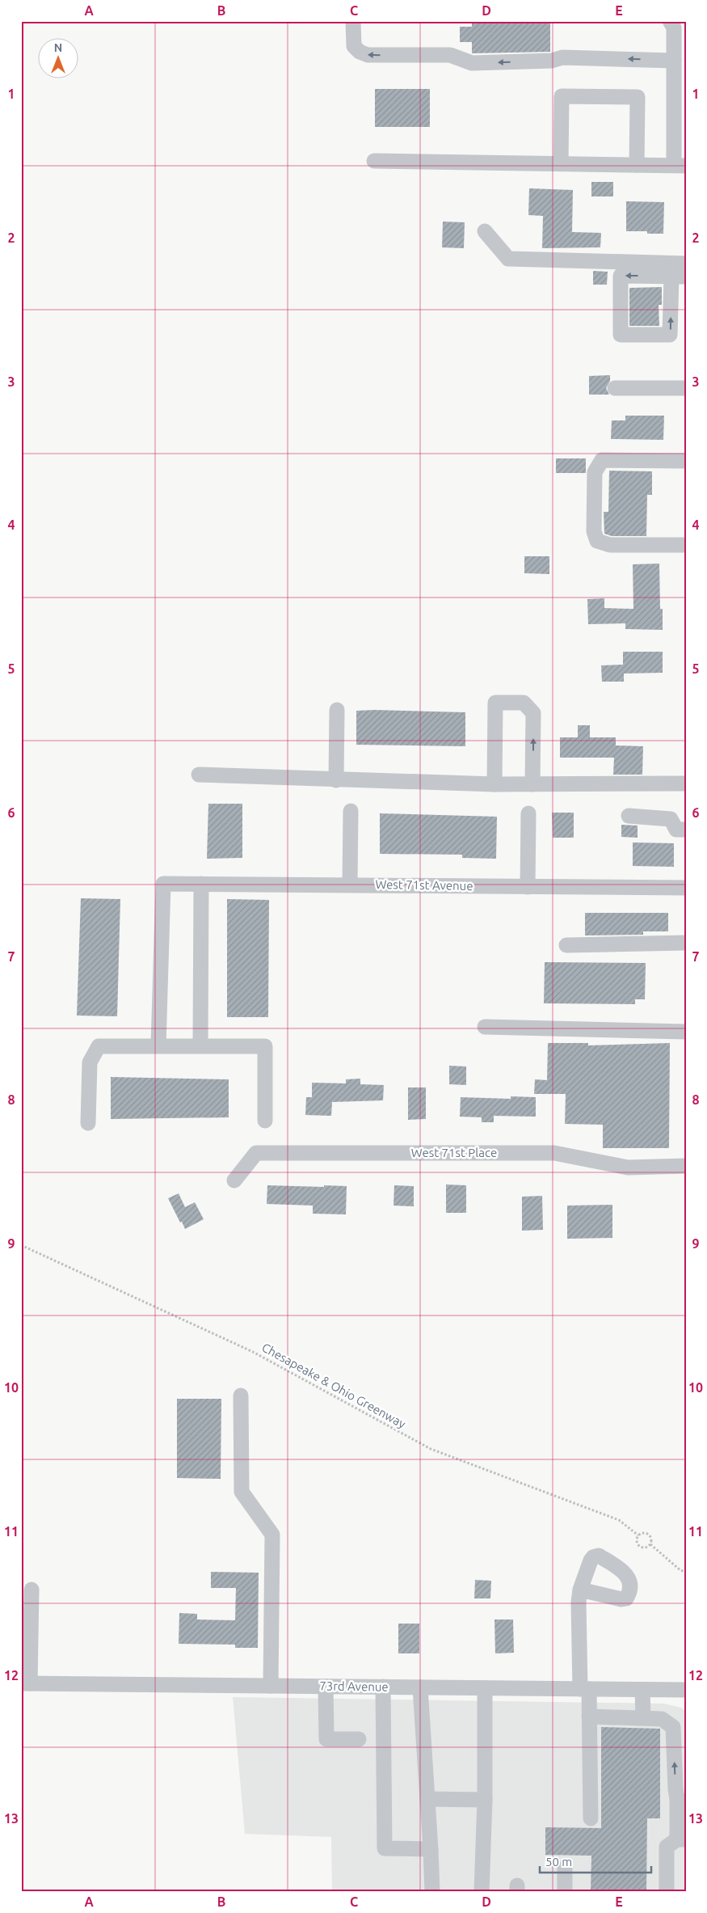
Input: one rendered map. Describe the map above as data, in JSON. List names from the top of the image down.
{
  "streets": {
    "street": ["West 71st Avenue", "West 71st Place", "73rd Avenue"],
    "path": ["Chesapeake & Ohio Greenway"]
  },
  "scale_bar": "50 m",
  "north": "top",
  "grid": {
    "columns": [
      "A",
      "B",
      "C",
      "D",
      "E"
    ],
    "rows": [
      "1",
      "2",
      "3",
      "4",
      "5",
      "6",
      "7",
      "8",
      "9",
      "10",
      "11",
      "12",
      "13"
    ]
  }
}
